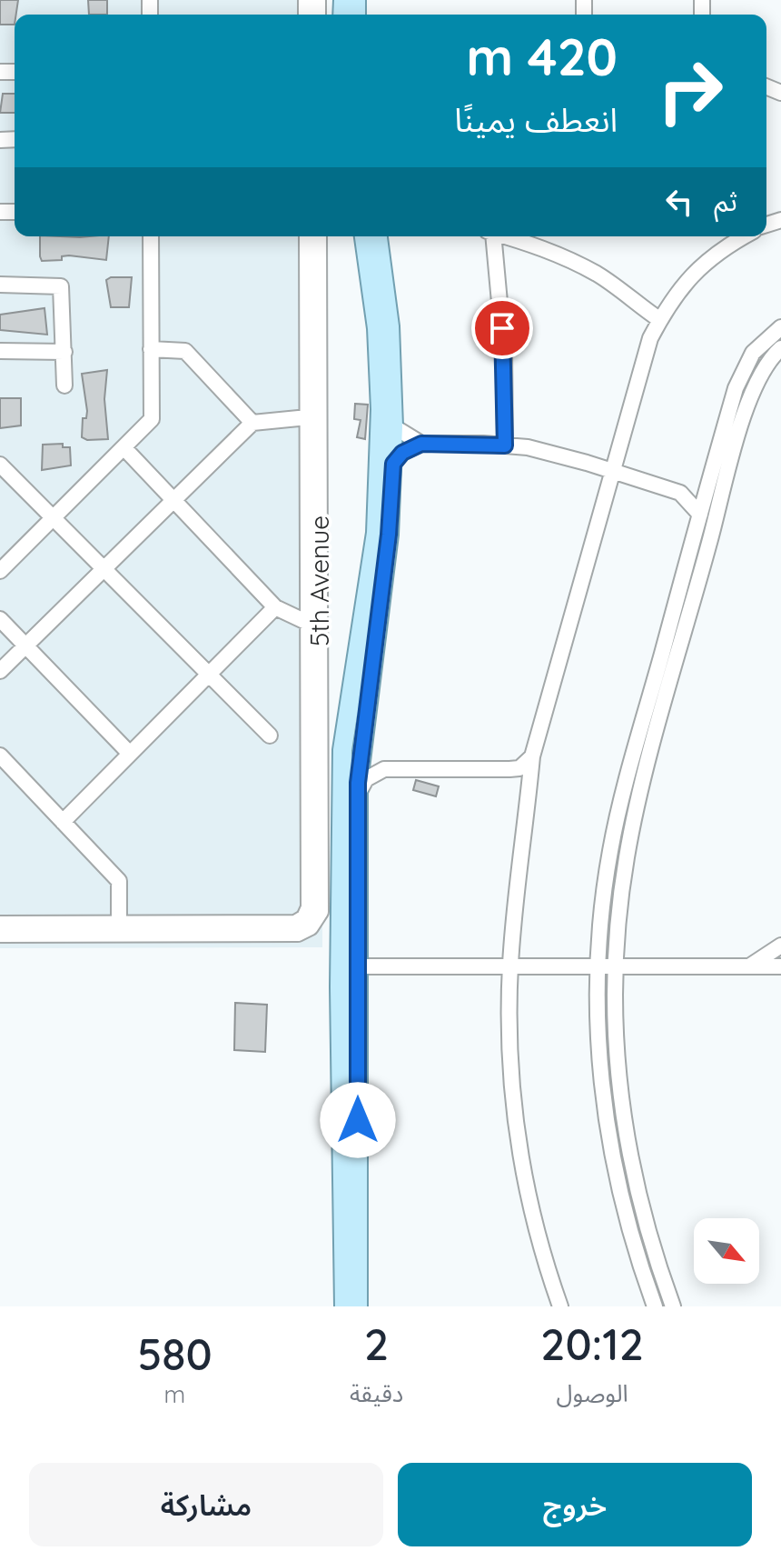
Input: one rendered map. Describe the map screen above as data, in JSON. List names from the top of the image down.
{
  "streets": {
    "street": ["5th Avenue"]
  },
  "north": "bottom right",
  "page": {
    "turn": ["420 m", "انعطف يمينًا"],
    "then": "ثم",
    "eta": [
      "20:12",
      "الوصول",
      "2",
      "دقيقة",
      "580",
      "m"
    ],
    "buttons": ["خروج", "مشاركة"]
  }
}
